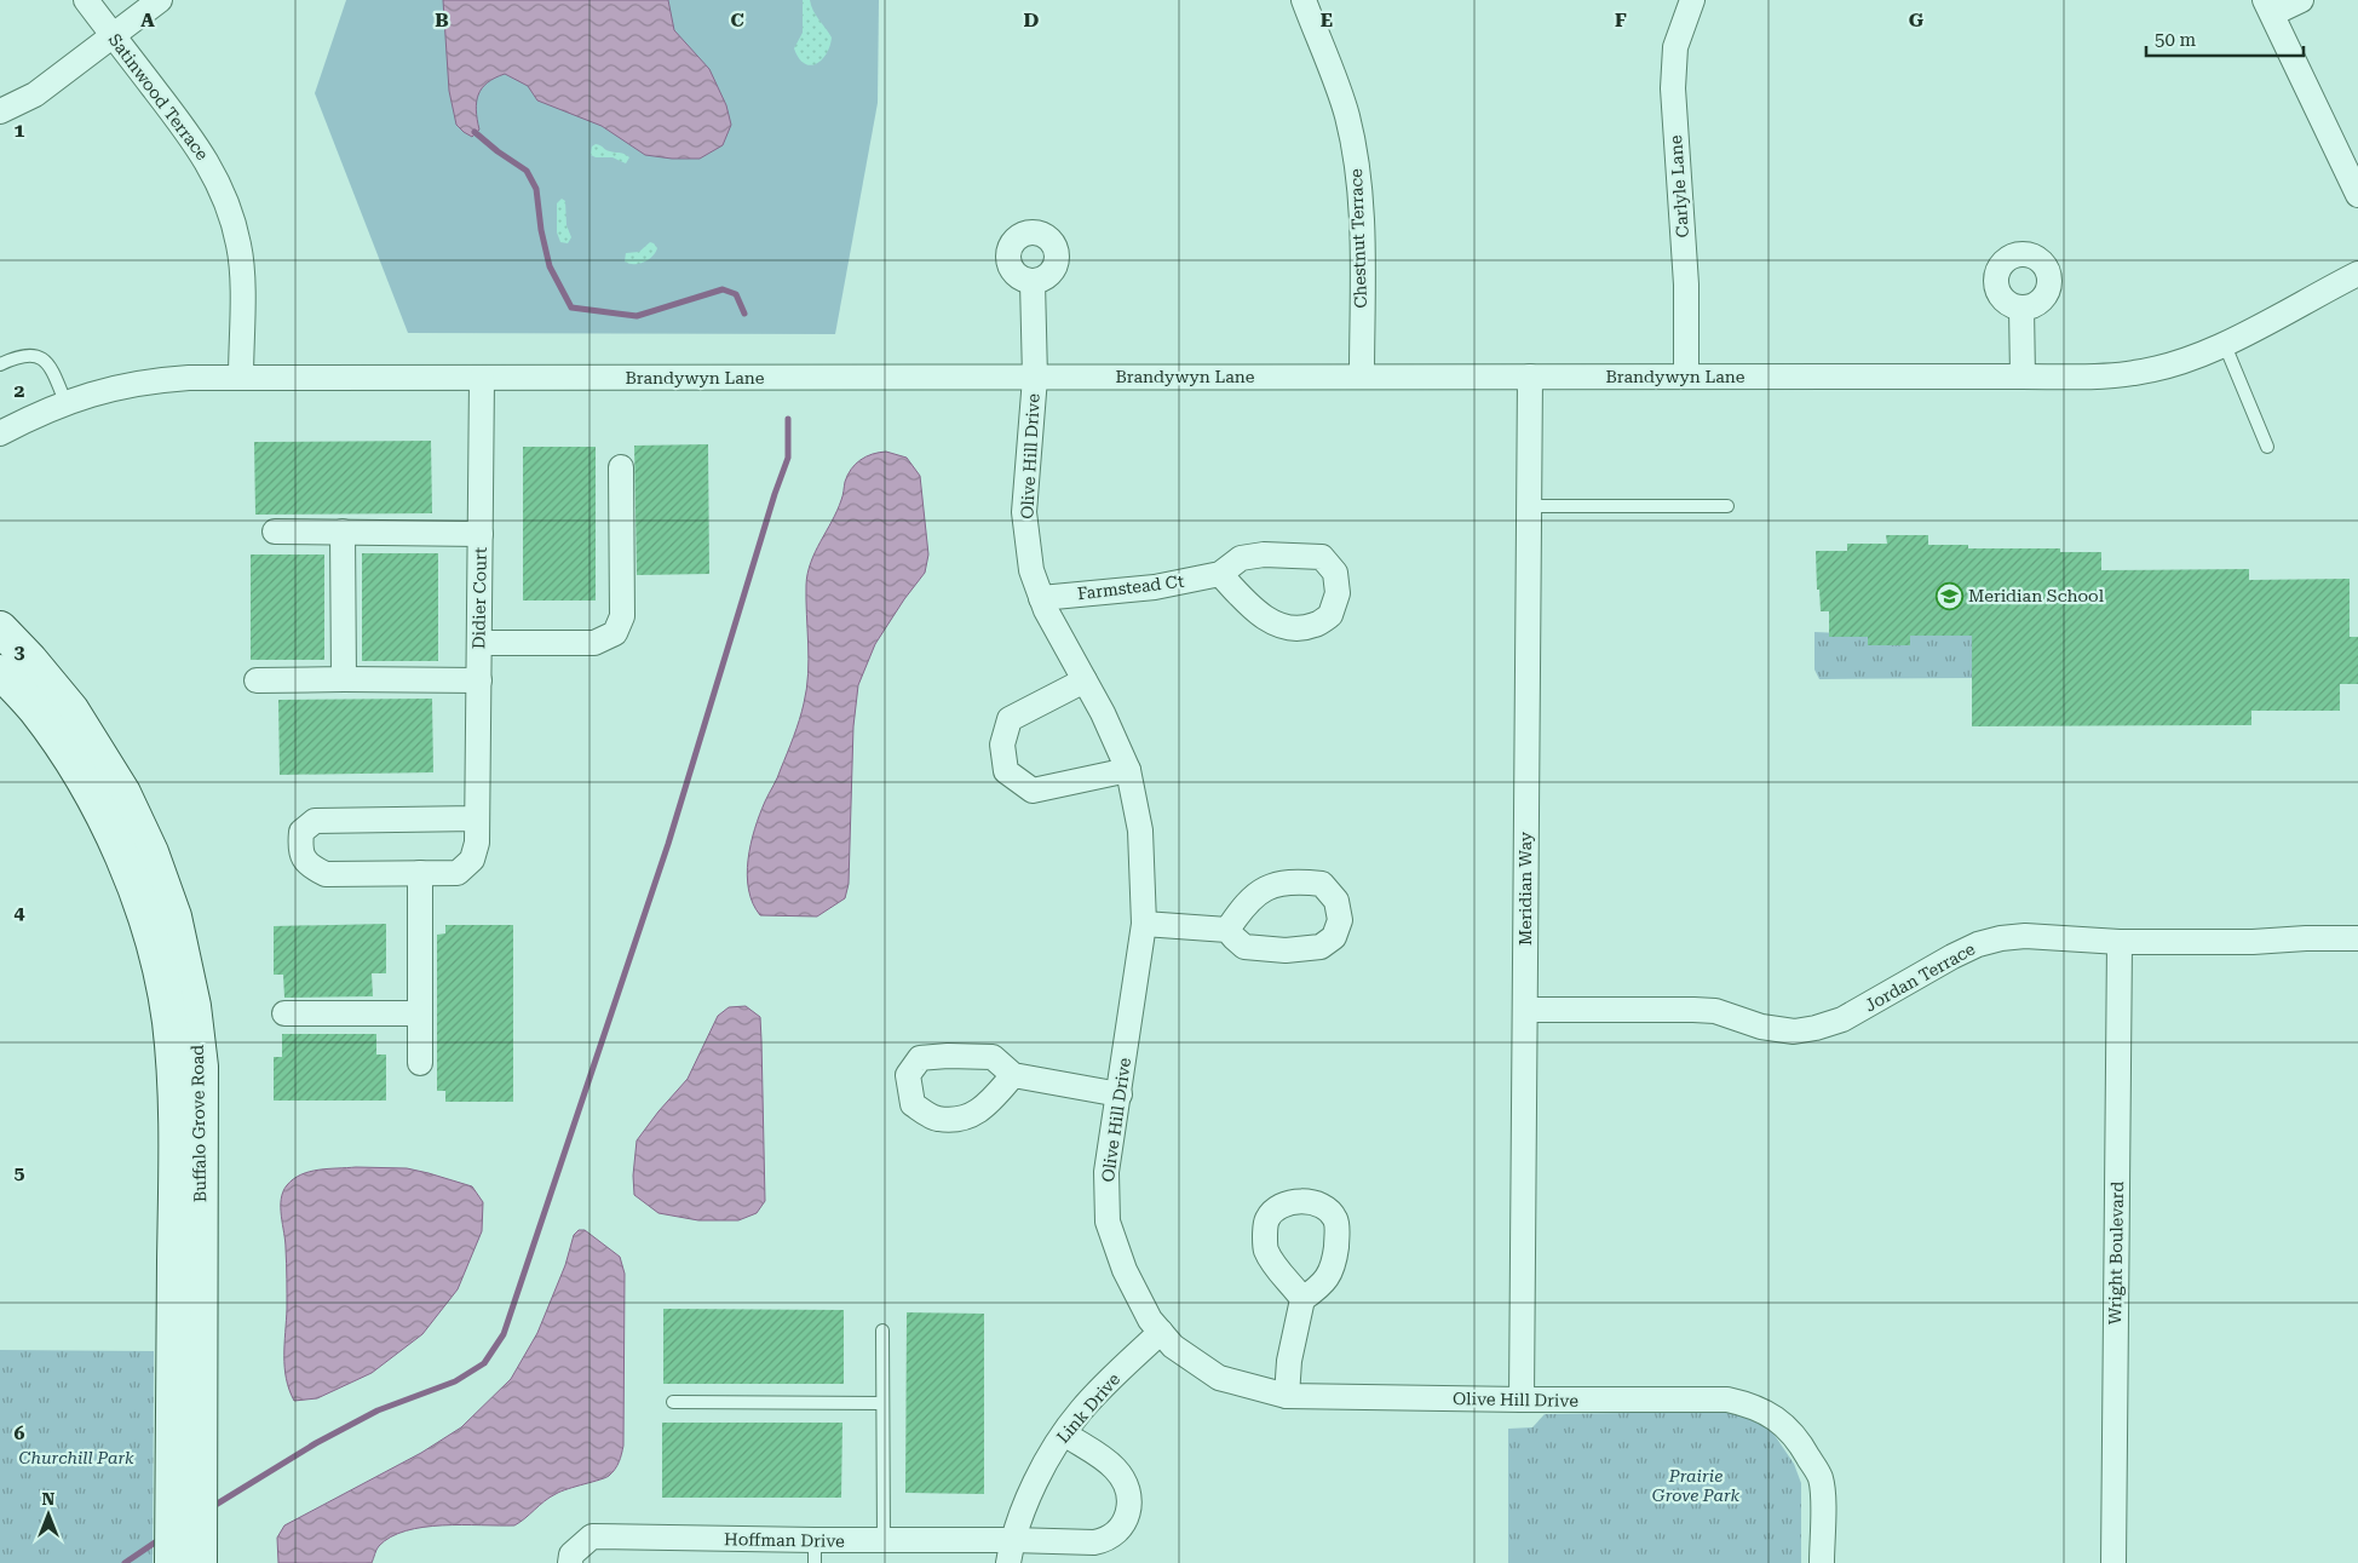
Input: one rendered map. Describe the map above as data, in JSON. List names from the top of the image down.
{
  "streets": {
    "main road": ["Buffalo Grove Road"],
    "street": [
      "Satinwood Terrace",
      "Carlyle Lane",
      "Chestnut Terrace",
      "Brandywyn Lane",
      "Olive Hill Drive",
      "Farmstead Ct",
      "Didier Court",
      "Meridian Way",
      "Jordan Terrace",
      "Wright Boulevard",
      "Link Drive",
      "Hoffman Drive"
    ]
  },
  "crossings": [
    ["Satinwood Terrace", "Brandywyn Lane"],
    ["Carlyle Lane", "Brandywyn Lane"],
    ["Chestnut Terrace", "Brandywyn Lane"],
    ["Brandywyn Lane", "Olive Hill Drive"],
    ["Brandywyn Lane", "Didier Court"],
    ["Brandywyn Lane", "Meridian Way"],
    ["Olive Hill Drive", "Farmstead Ct"],
    ["Olive Hill Drive", "Meridian Way"],
    ["Olive Hill Drive", "Link Drive"],
    ["Meridian Way", "Jordan Terrace"],
    ["Jordan Terrace", "Wright Boulevard"],
    ["Link Drive", "Hoffman Drive"]
  ],
  "parks": ["Churchill Park", "Prairie Grove Park"],
  "places": {
    "school or university": ["Meridian School"]
  },
  "scale_bar": "50 m",
  "north": "top",
  "grid": {
    "columns": [
      "A",
      "B",
      "C",
      "D",
      "E",
      "F",
      "G"
    ],
    "rows": [
      "1",
      "2",
      "3",
      "4",
      "5",
      "6"
    ]
  }
}
